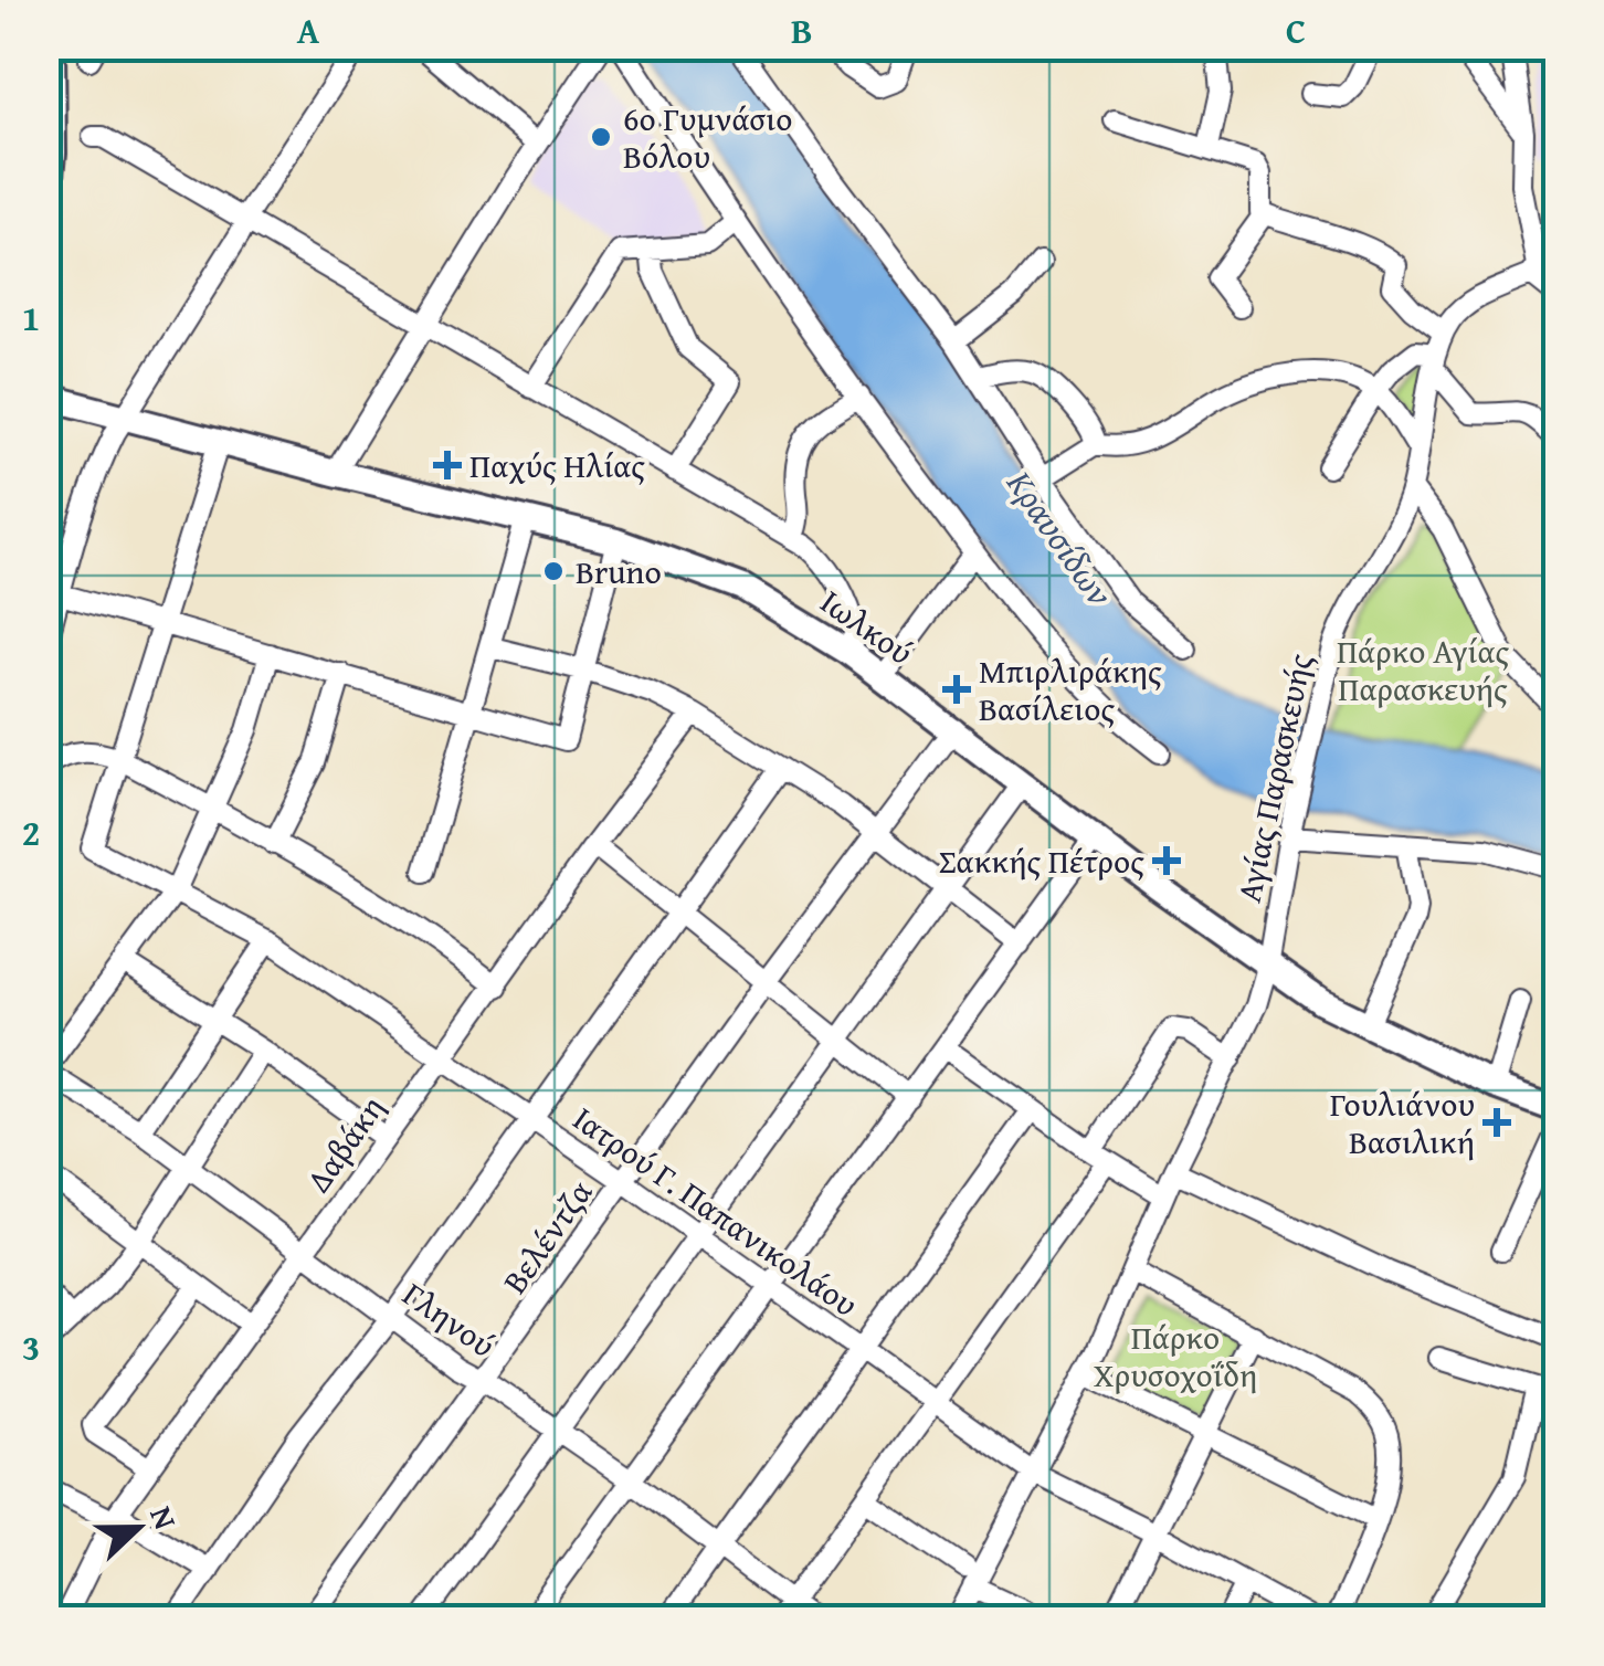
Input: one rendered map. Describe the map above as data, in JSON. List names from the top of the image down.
{
  "streets": {
    "main road": ["Ιωλκού"],
    "street": [
      "Αγίας Παρασκευής",
      "Δαβάκη",
      "Ιατρού Γ. Παπανικολάου",
      "Βελέντζα",
      "Γληνού"
    ]
  },
  "crossings": [
    ["Ιωλκού", "Αγίας Παρασκευής"],
    ["Ιωλκού", "Βελέντζα"],
    ["Αγίας Παρασκευής", "Ιατρού Γ. Παπανικολάου"],
    ["Δαβάκη", "Ιατρού Γ. Παπανικολάου"],
    ["Δαβάκη", "Γληνού"],
    ["Ιατρού Γ. Παπανικολάου", "Βελέντζα"],
    ["Βελέντζα", "Γληνού"]
  ],
  "water": ["Κραυσίδων"],
  "parks": ["Πάρκο Αγίας Παρασκευής", "Πάρκο Χρυσοχοΐδη"],
  "places": {
    "other": ["6ο Γυμνάσιο Βόλου", "Bruno"],
    "health": [
      "Παχύς Ηλίας",
      "Μπιρλιράκης Βασίλειος",
      "Σακκής Πέτρος",
      "Γουλιάνου Βασιλική"
    ]
  },
  "north": "right",
  "grid": {
    "columns": ["A", "B", "C"],
    "rows": ["1", "2", "3"]
  }
}
